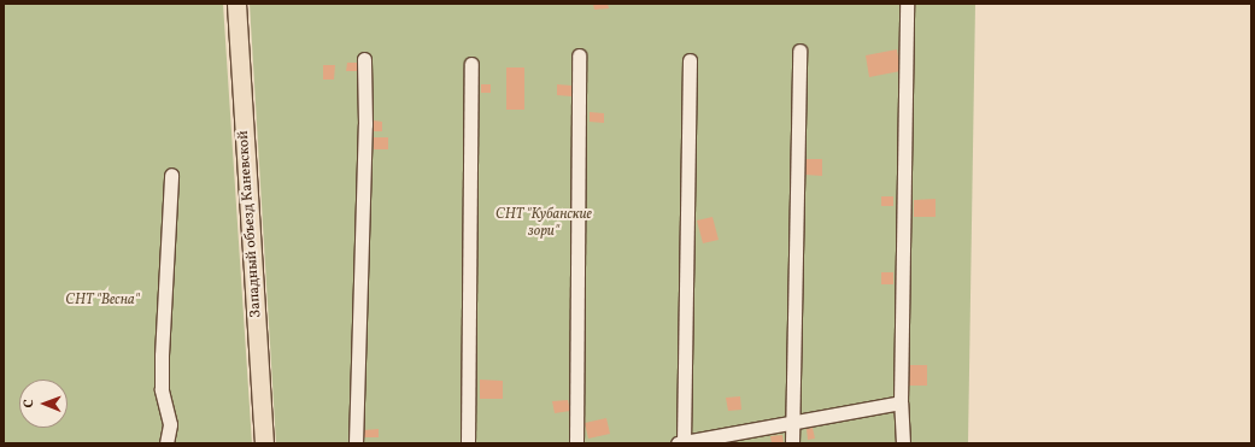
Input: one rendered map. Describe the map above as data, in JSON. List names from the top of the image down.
{
  "streets": {
    "main road": ["Западный объезд Каневской"]
  },
  "parks": ["СНТ \"Кубанские зори\"", "СНТ \"Весна\""],
  "north": "left"
}
